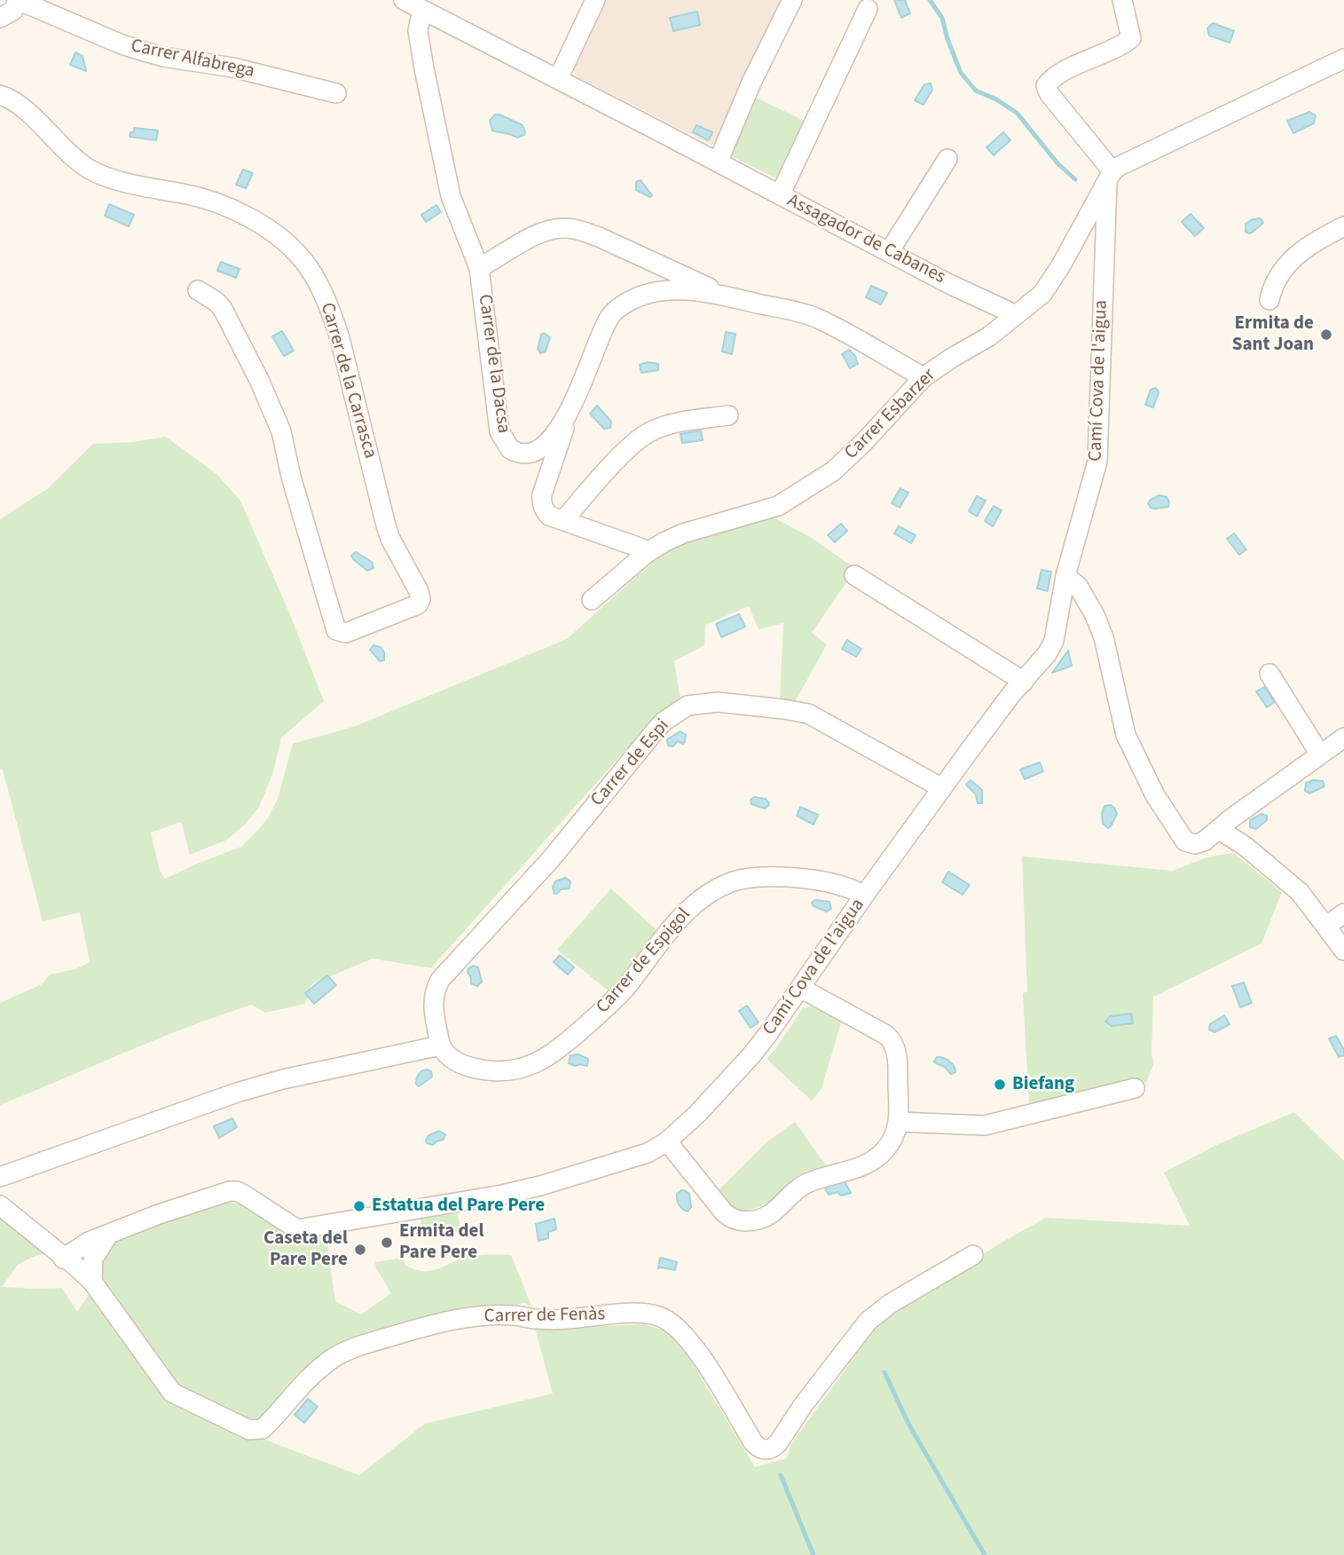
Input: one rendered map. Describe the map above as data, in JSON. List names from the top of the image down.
{
  "streets": {
    "street": [
      "Carrer Alfabrega",
      "Assagador de Cabanes",
      "Carrer de la Dacsa",
      "Carrer de la Carrasca",
      "Camí Cova de l'aigua",
      "Carrer Esbarzer",
      "Carrer de Espi",
      "Carrer de Espigol",
      "Carrer de Fenàs"
    ]
  },
  "crossings": [
    ["Assagador de Cabanes", "Carrer de la Dacsa"],
    ["Assagador de Cabanes", "Carrer Esbarzer"],
    ["Carrer de la Dacsa", "Carrer Esbarzer"],
    ["Camí Cova de l'aigua", "Carrer Esbarzer"],
    ["Camí Cova de l'aigua", "Carrer de Espi"],
    ["Camí Cova de l'aigua", "Carrer de Espigol"],
    ["Carrer de Espi", "Carrer de Espigol"]
  ],
  "places": [
    "Ermita de Sant Joan",
    "Biefang",
    "Estatua del Pare Pere",
    "Ermita del Pare Pere",
    "Caseta del Pare Pere"
  ]
}
